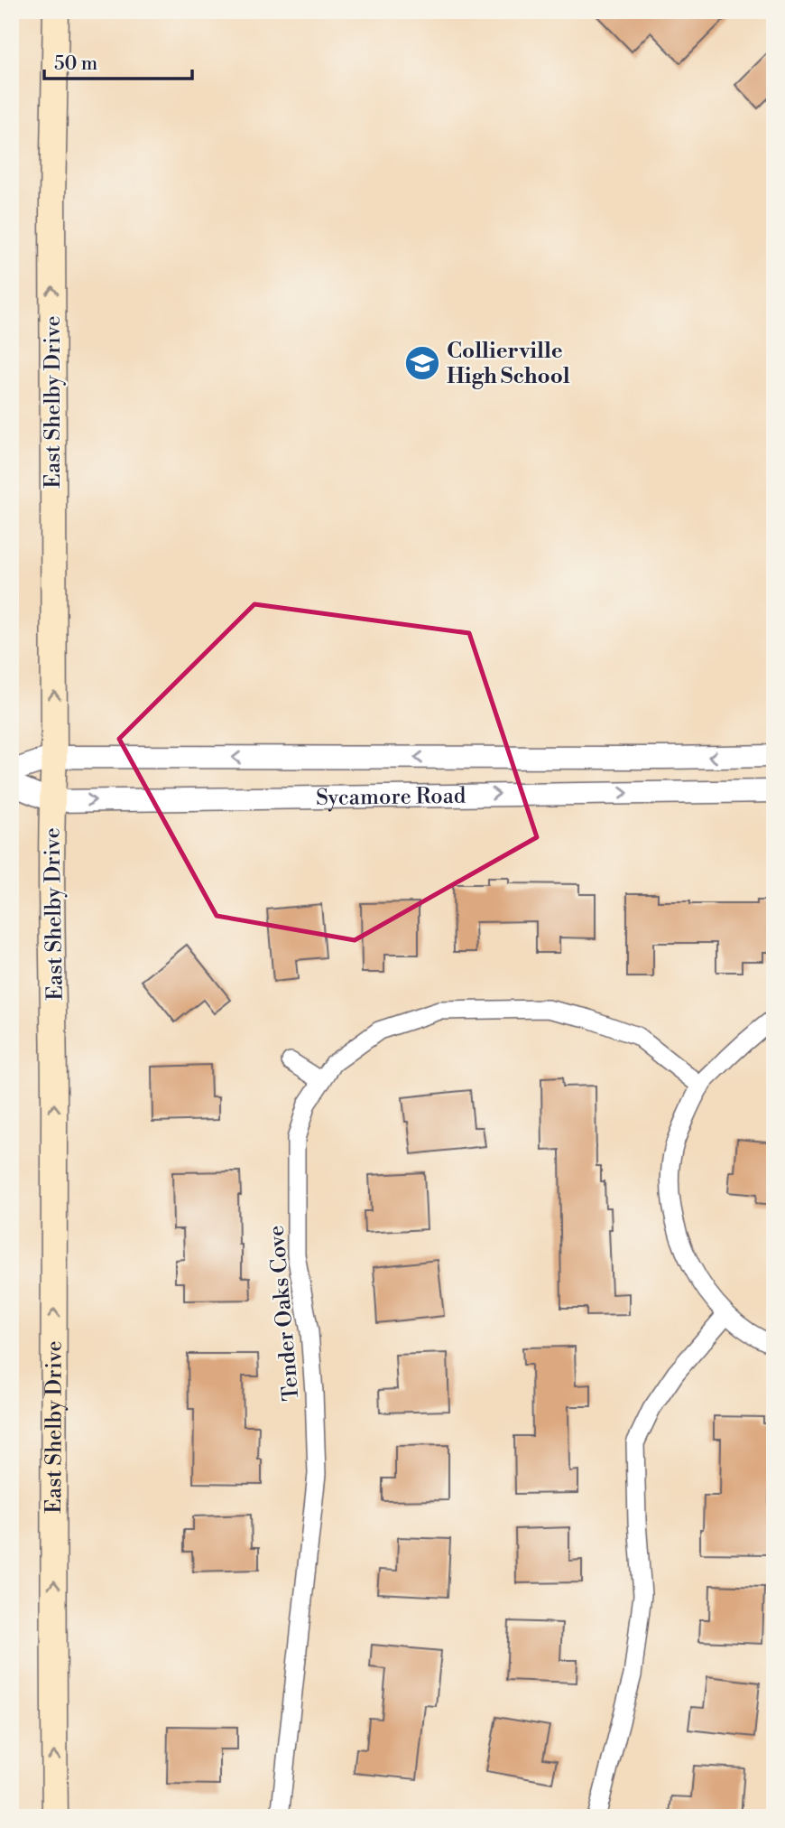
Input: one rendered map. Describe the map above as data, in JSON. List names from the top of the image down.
{
  "streets": {
    "main road": ["East Shelby Drive"],
    "street": ["Sycamore Road", "Tender Oaks Cove"]
  },
  "crossings": [
    ["East Shelby Drive", "Sycamore Road"]
  ],
  "one_way": ["East Shelby Drive"],
  "places": {
    "school or university": ["Collierville High School"]
  },
  "scale_bar": "50 m"
}
